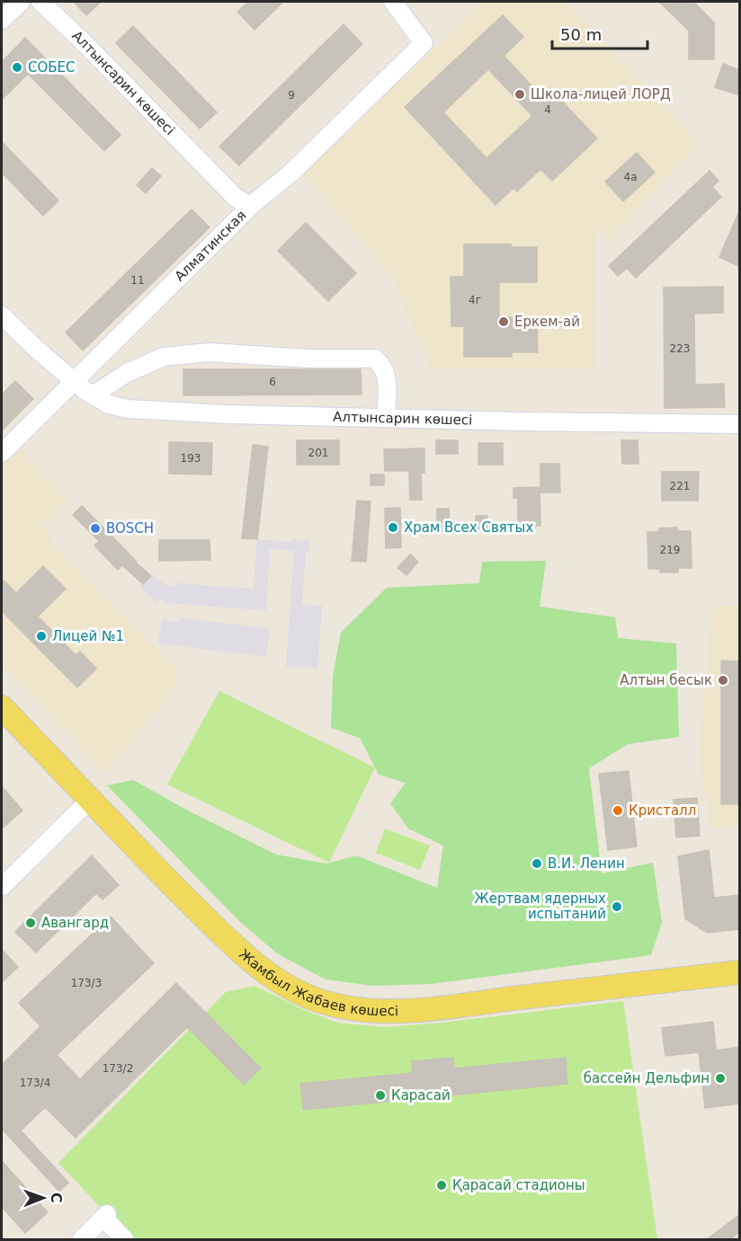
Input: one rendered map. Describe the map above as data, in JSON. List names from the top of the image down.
{
  "streets": {
    "main road": ["Жамбыл Жабаев көшесі"],
    "street": ["Алтынсарин көшесі", "Алматинская"]
  },
  "crossings": [
    ["Алтынсарин көшесі", "Алматинская"]
  ],
  "places": [
    "СОБЕС",
    "Школа-лицей ЛОРД",
    "Еркем-ай",
    "Храм Всех Святых",
    "BOSCH",
    "Лицей №1",
    "Алтын бесык",
    "Кристалл",
    "В.И. Ленин",
    "Жертвам ядерных испытаний",
    "Авангард",
    "бассейн Дельфин",
    "Карасай",
    "Қарасай стадионы"
  ],
  "house_numbers": [
    "9",
    "4",
    "4а",
    "11",
    "4г",
    "223",
    "6",
    "201",
    "193",
    "221",
    "219",
    "173/3",
    "173/2",
    "173/4"
  ],
  "scale_bar": "50 m",
  "north": "right"
}
